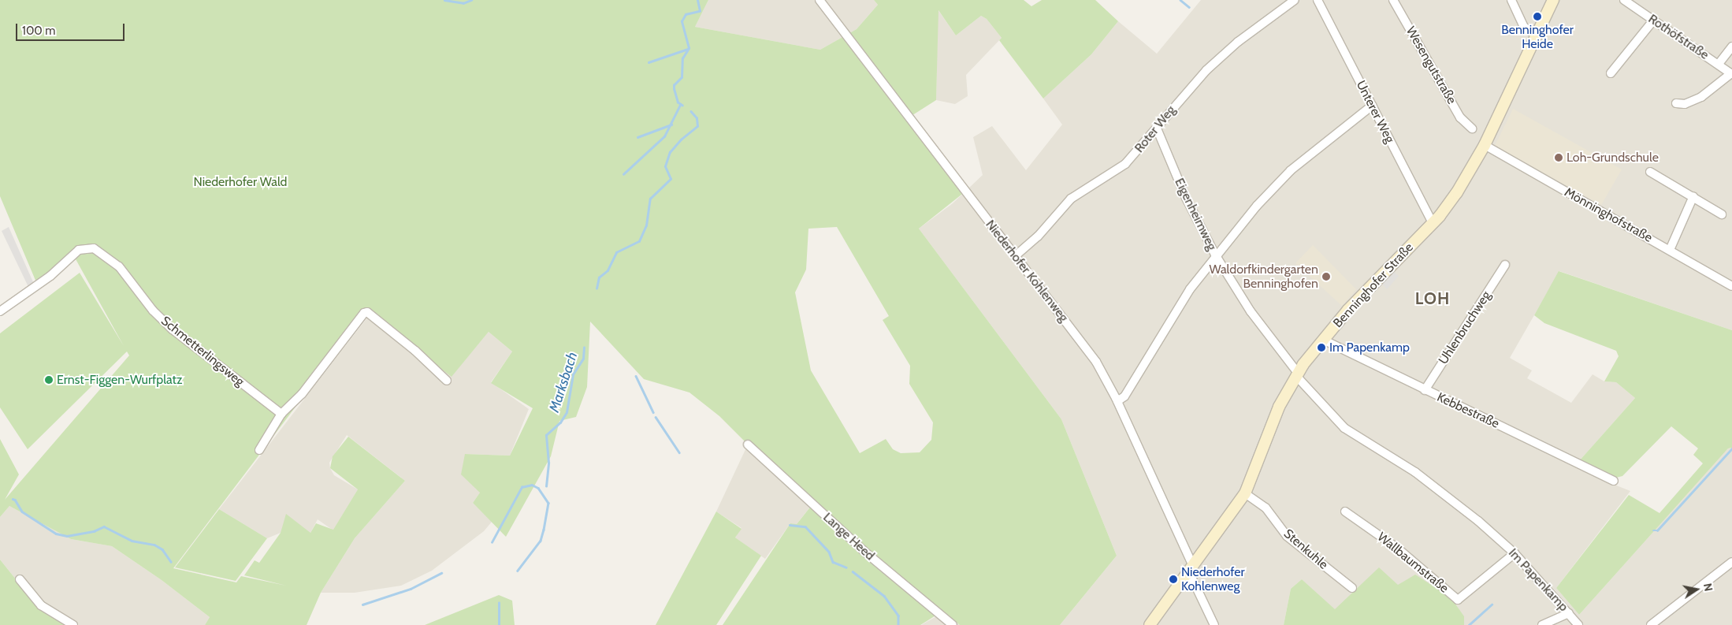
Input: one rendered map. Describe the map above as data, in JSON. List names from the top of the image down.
{
  "streets": {
    "main road": ["Benninghofer Straße"],
    "street": [
      "Rothöfstraße",
      "Wesengutstraße",
      "Unterer Weg",
      "Roter Weg",
      "Eigenheimweg",
      "Mönninghofstraße",
      "Niederhofer Kohlenweg",
      "Uhlenbruchweg",
      "Schmetterlingsweg",
      "Kebbestraße",
      "Lange Heed",
      "Stenkuhle",
      "Wallbaumstraße",
      "Im Papenkamp"
    ]
  },
  "crossings": [
    ["Unterer Weg", "Benninghofer Straße"],
    ["Roter Weg", "Eigenheimweg"],
    ["Roter Weg", "Niederhofer Kohlenweg"],
    ["Eigenheimweg", "Benninghofer Straße"],
    ["Eigenheimweg", "Im Papenkamp"],
    ["Mönninghofstraße", "Benninghofer Straße"],
    ["Niederhofer Kohlenweg", "Benninghofer Straße"],
    ["Benninghofer Straße", "Kebbestraße"],
    ["Benninghofer Straße", "Stenkuhle"],
    ["Benninghofer Straße", "Im Papenkamp"],
    ["Uhlenbruchweg", "Kebbestraße"],
    ["Wallbaumstraße", "Im Papenkamp"]
  ],
  "districts": ["LOH"],
  "water": ["Marksbach"],
  "parks": ["Niederhofer Wald"],
  "places": [
    "Benninghofer Heide",
    "Loh-Grundschule",
    "Waldorfkindergarten Benninghofen",
    "Im Papenkamp",
    "Ernst-Figgen-Wurfplatz",
    "Niederhofer Kohlenweg"
  ],
  "scale_bar": "100 m",
  "north": "right"
}
